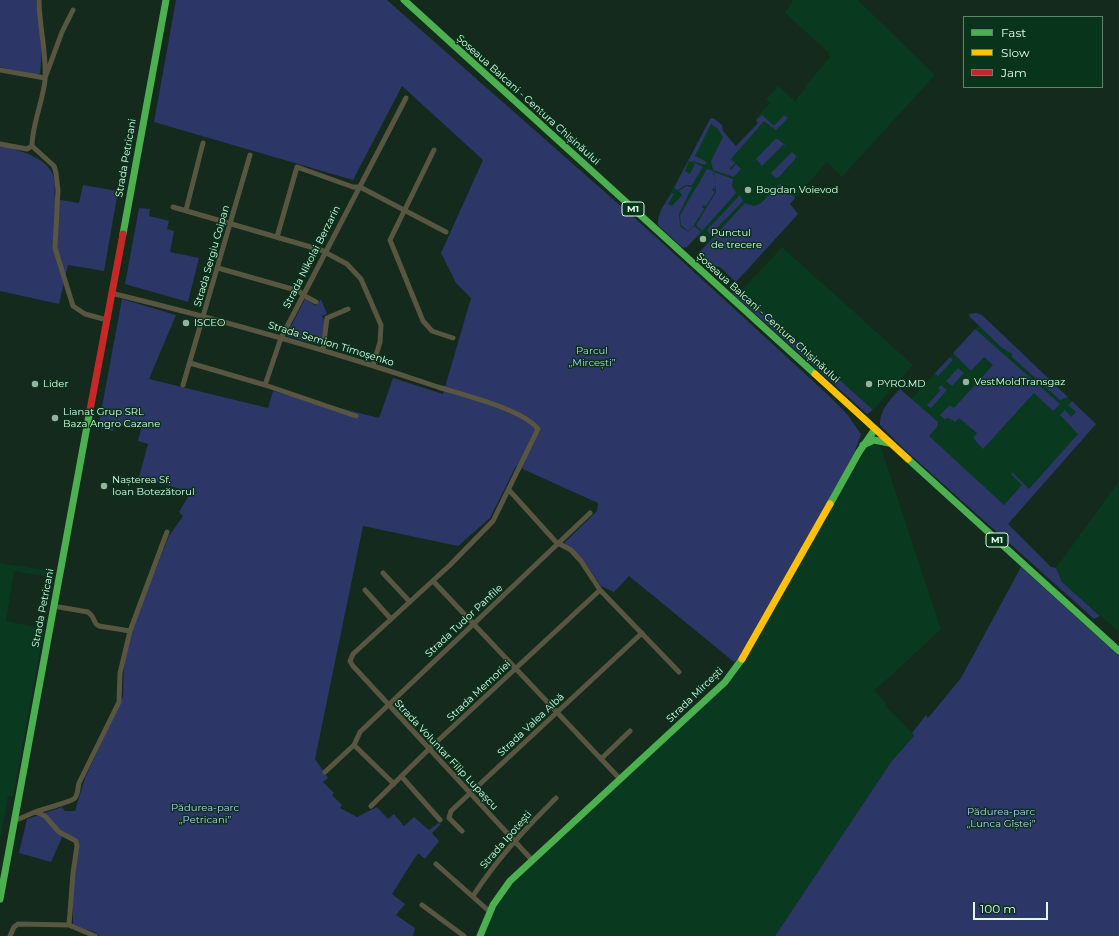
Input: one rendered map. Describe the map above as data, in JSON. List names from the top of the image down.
{
  "streets": {
    "main road": [
      "Șoseaua Balcani - Centura Chișinăului",
      "Strada Petricani",
      "M1",
      "Strada Mircești"
    ],
    "street": [
      "Strada Sergiu Coipan",
      "Strada Nikolai Berzarin",
      "Strada Semion Timoșenko",
      "Strada Tudor Panfile",
      "Strada Memoriei",
      "Strada Valea Albă",
      "Strada Voluntar Filip Lupașcu",
      "Strada Ipotești"
    ]
  },
  "crossings": [
    ["Șoseaua Balcani - Centura Chișinăului", "Strada Mircești"],
    ["Strada Petricani", "Strada Semion Timoșenko"],
    ["Strada Sergiu Coipan", "Strada Semion Timoșenko"],
    ["Strada Nikolai Berzarin", "Strada Semion Timoșenko"],
    ["Strada Tudor Panfile", "Strada Voluntar Filip Lupașcu"],
    ["Strada Memoriei", "Strada Voluntar Filip Lupașcu"],
    ["Strada Mircești", "Strada Voluntar Filip Lupașcu"],
    ["Strada Valea Albă", "Strada Voluntar Filip Lupașcu"],
    ["Strada Voluntar Filip Lupașcu", "Strada Ipotești"]
  ],
  "parks": ["Parcul „Mircești”", "Pădurea-parc „Petricani”", "Pădurea-parc „Lunca Gîștei”"],
  "places": [
    "Bogdan Voievod",
    "Punctul de trecere",
    "ISCEO",
    "VestMoldTransgaz",
    "Lider",
    "PYRO.MD",
    "Lianat Grup SRL Baza Angro Cazane",
    "Nașterea Sf. Ioan Botezătorul"
  ],
  "legend": ["Fast", "Slow", "Jam"],
  "scale_bar": "100 m"
}
